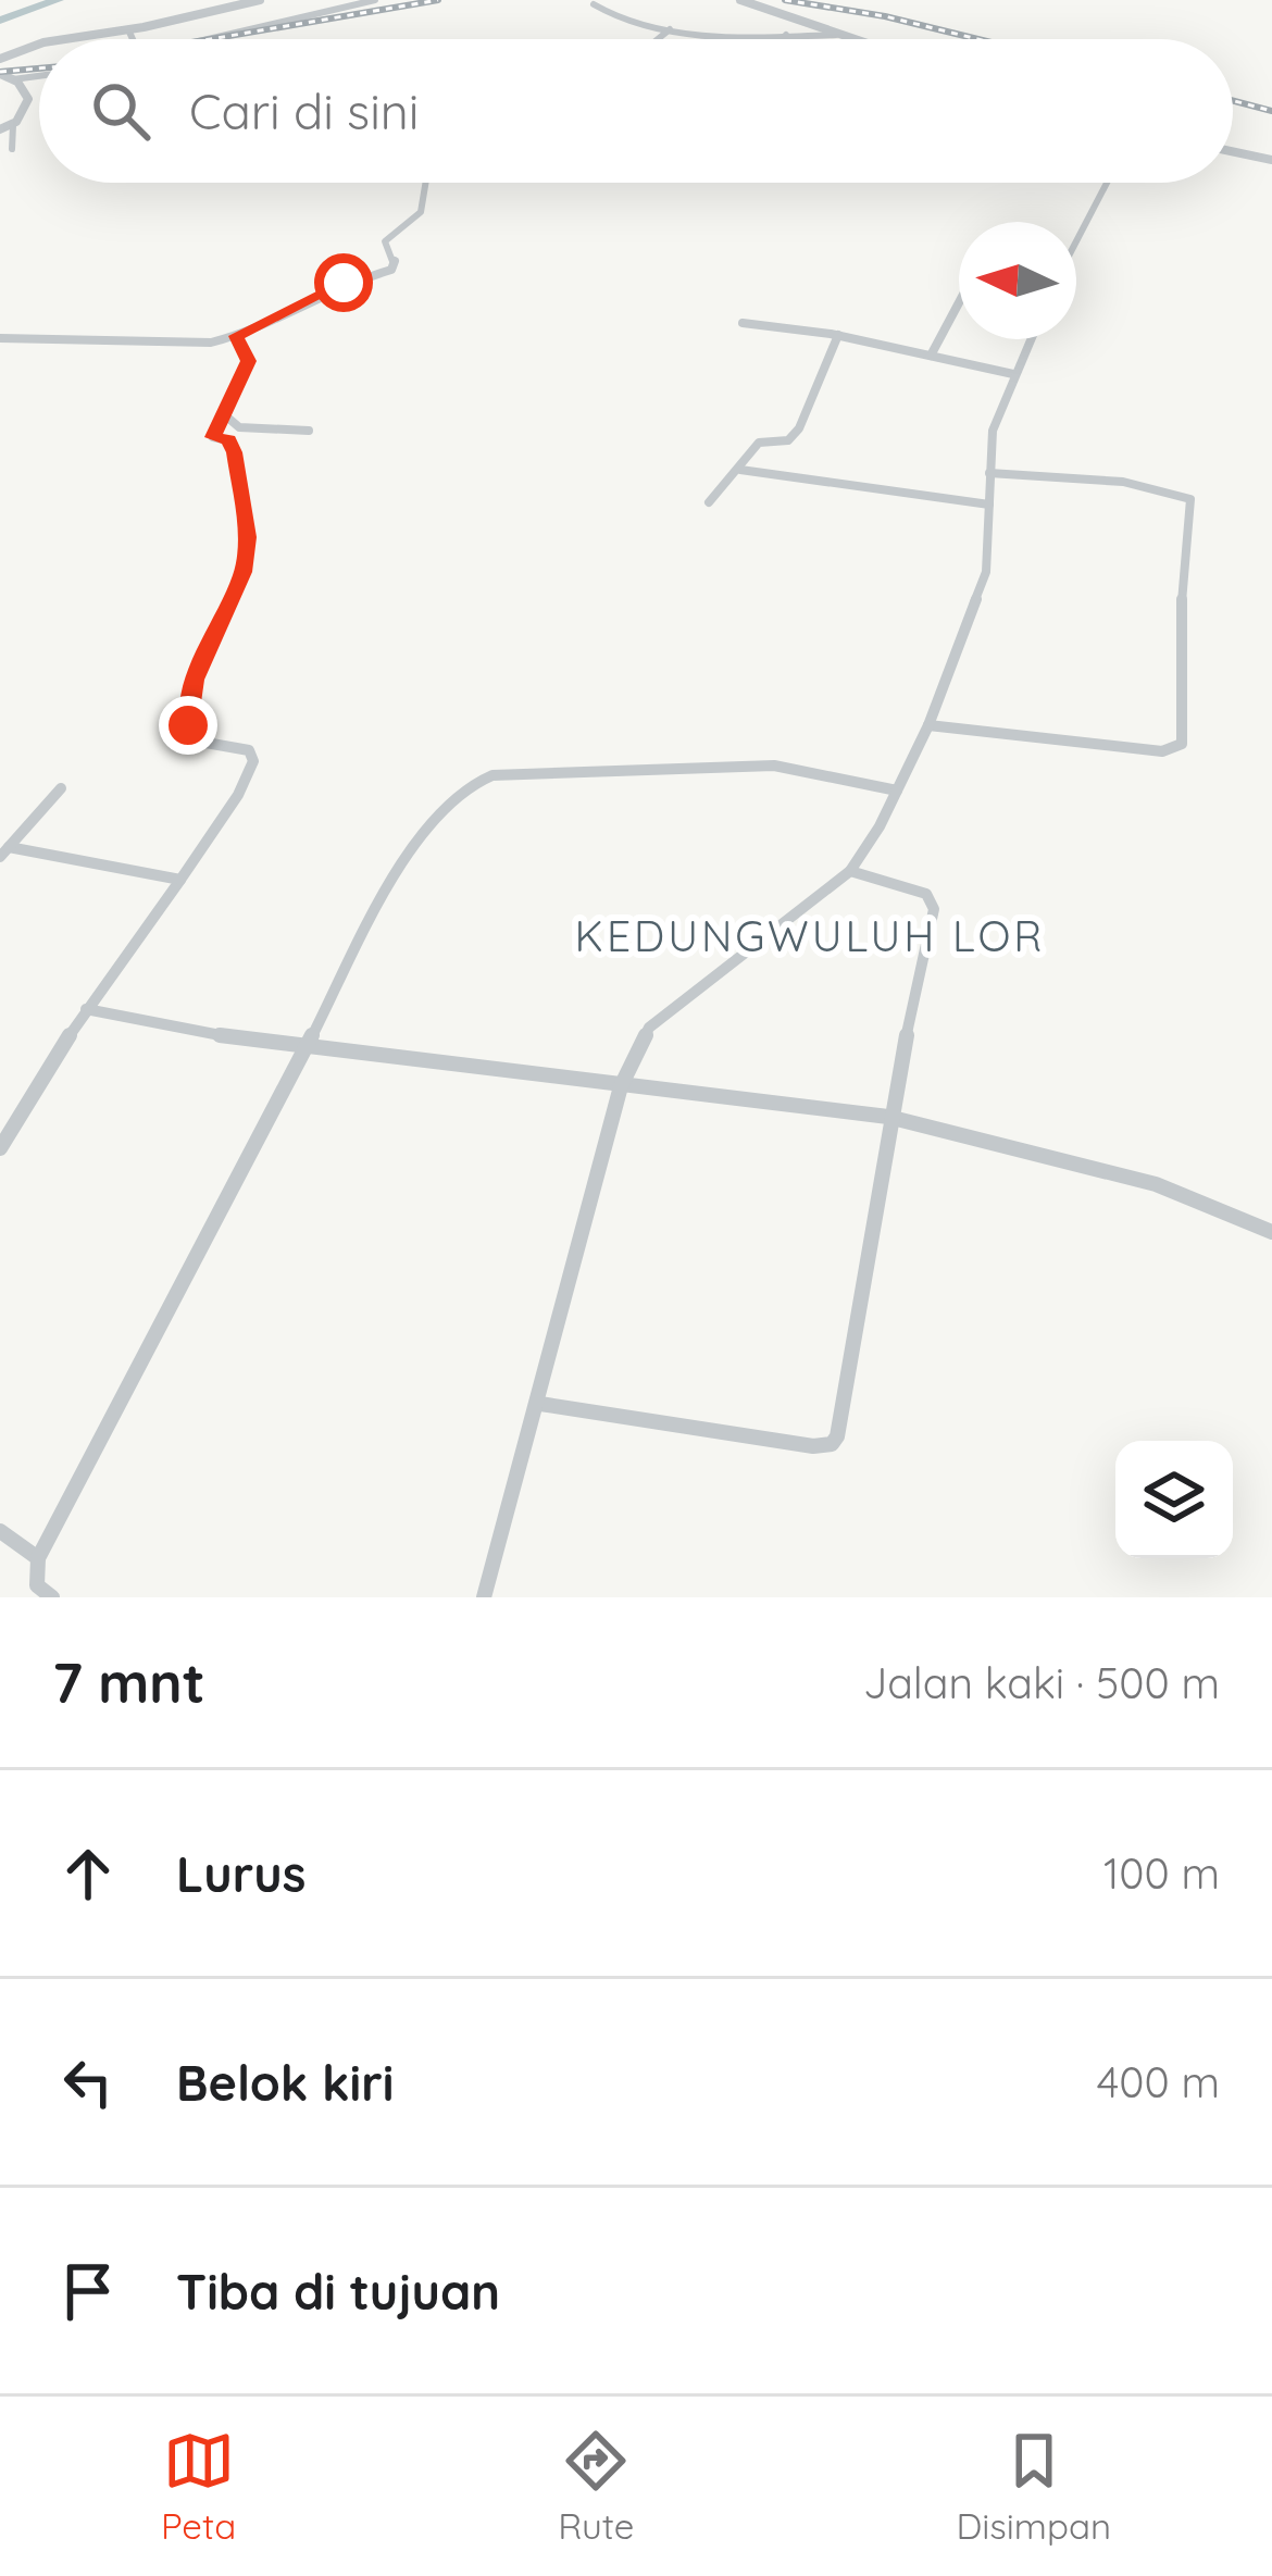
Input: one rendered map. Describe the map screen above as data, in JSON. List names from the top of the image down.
{
  "districts": ["KEDUNGWULUH LOR"],
  "north": "left",
  "page": {
    "search": "Cari di sini",
    "heading": ["7 mnt", "Jalan kaki · 500 m"],
    "list": [
      ["Lurus", "100 m"],
      ["Belok kiri", "400 m"],
      "Tiba di tujuan"
    ],
    "nav": ["Peta", "Rute", "Disimpan"]
  }
}
